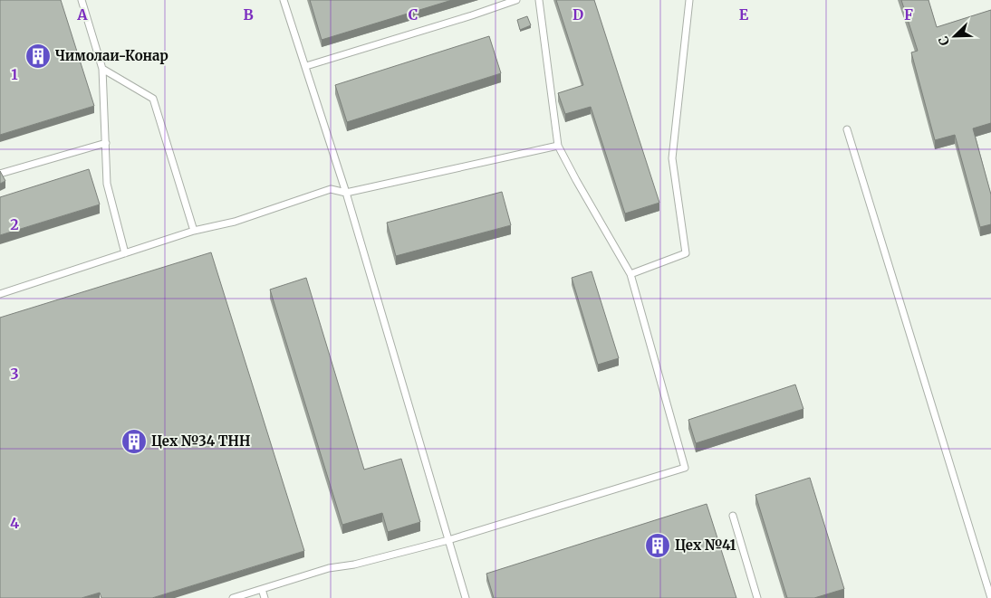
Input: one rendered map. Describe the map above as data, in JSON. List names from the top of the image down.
{
  "places": {
    "building": ["Чимолаи-Конар", "Цех №34 ТНН", "Цех №41"]
  },
  "north": "bottom left",
  "grid": {
    "columns": [
      "A",
      "B",
      "C",
      "D",
      "E",
      "F"
    ],
    "rows": [
      "1",
      "2",
      "3",
      "4"
    ]
  }
}
